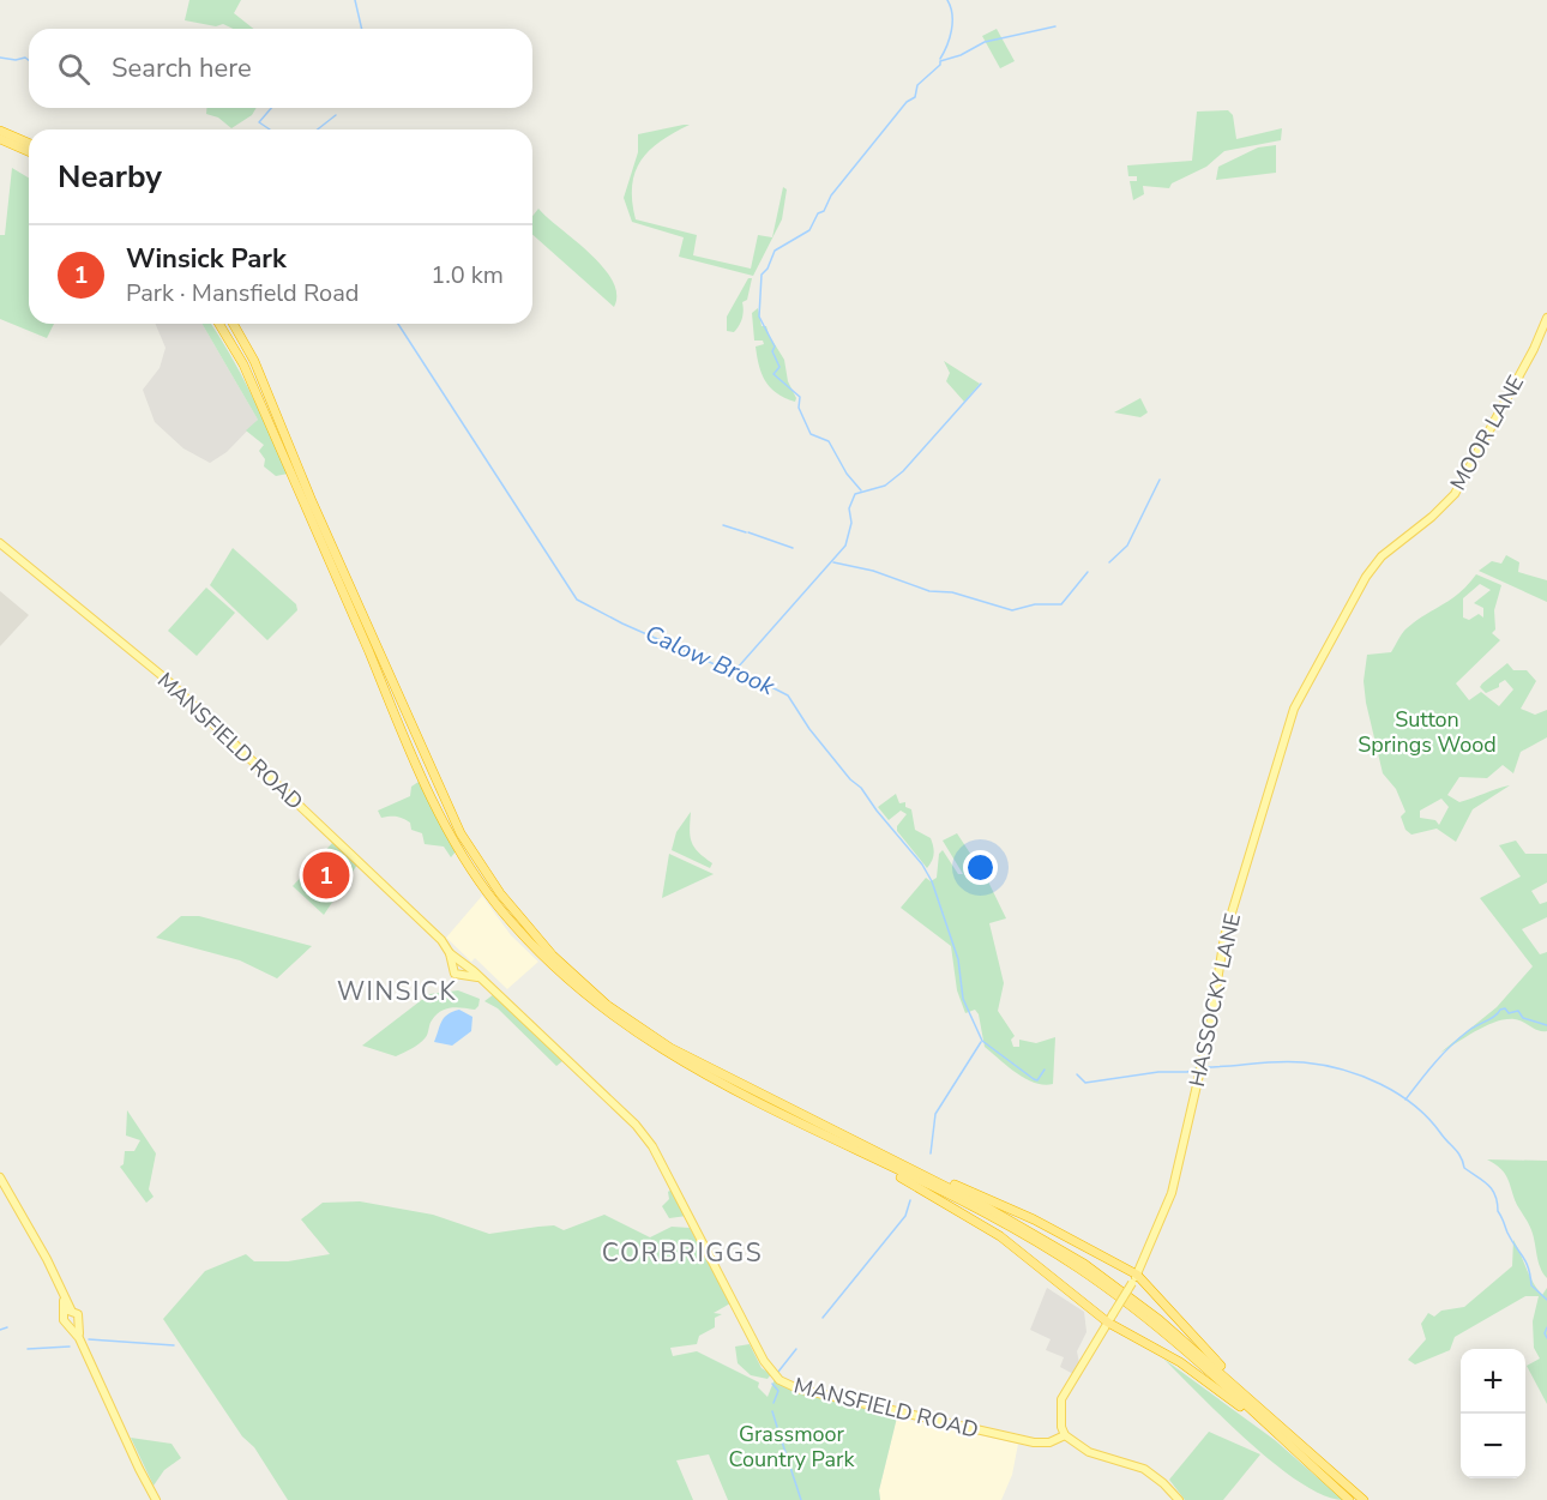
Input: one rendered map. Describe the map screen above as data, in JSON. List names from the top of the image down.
{
  "streets": {
    "main road": ["MOOR LANE", "MANSFIELD ROAD", "HASSOCKY LANE"]
  },
  "crossings": [
    ["MOOR LANE", "HASSOCKY LANE"],
    ["MANSFIELD ROAD", "HASSOCKY LANE"]
  ],
  "districts": ["WINSICK", "CORBRIGGS"],
  "water": ["Calow Brook"],
  "parks": ["Sutton Springs Wood", "Grassmoor Country Park"],
  "page": {
    "search": "Search here",
    "heading": "Nearby",
    "list": [
      {
        "mark": "1",
        "name": "Winsick Park",
        "note": "Park · Mansfield Road",
        "value": "1.0 km"
      }
    ],
    "pins": "1",
    "map_buttons": ["+", "−"]
  }
}
